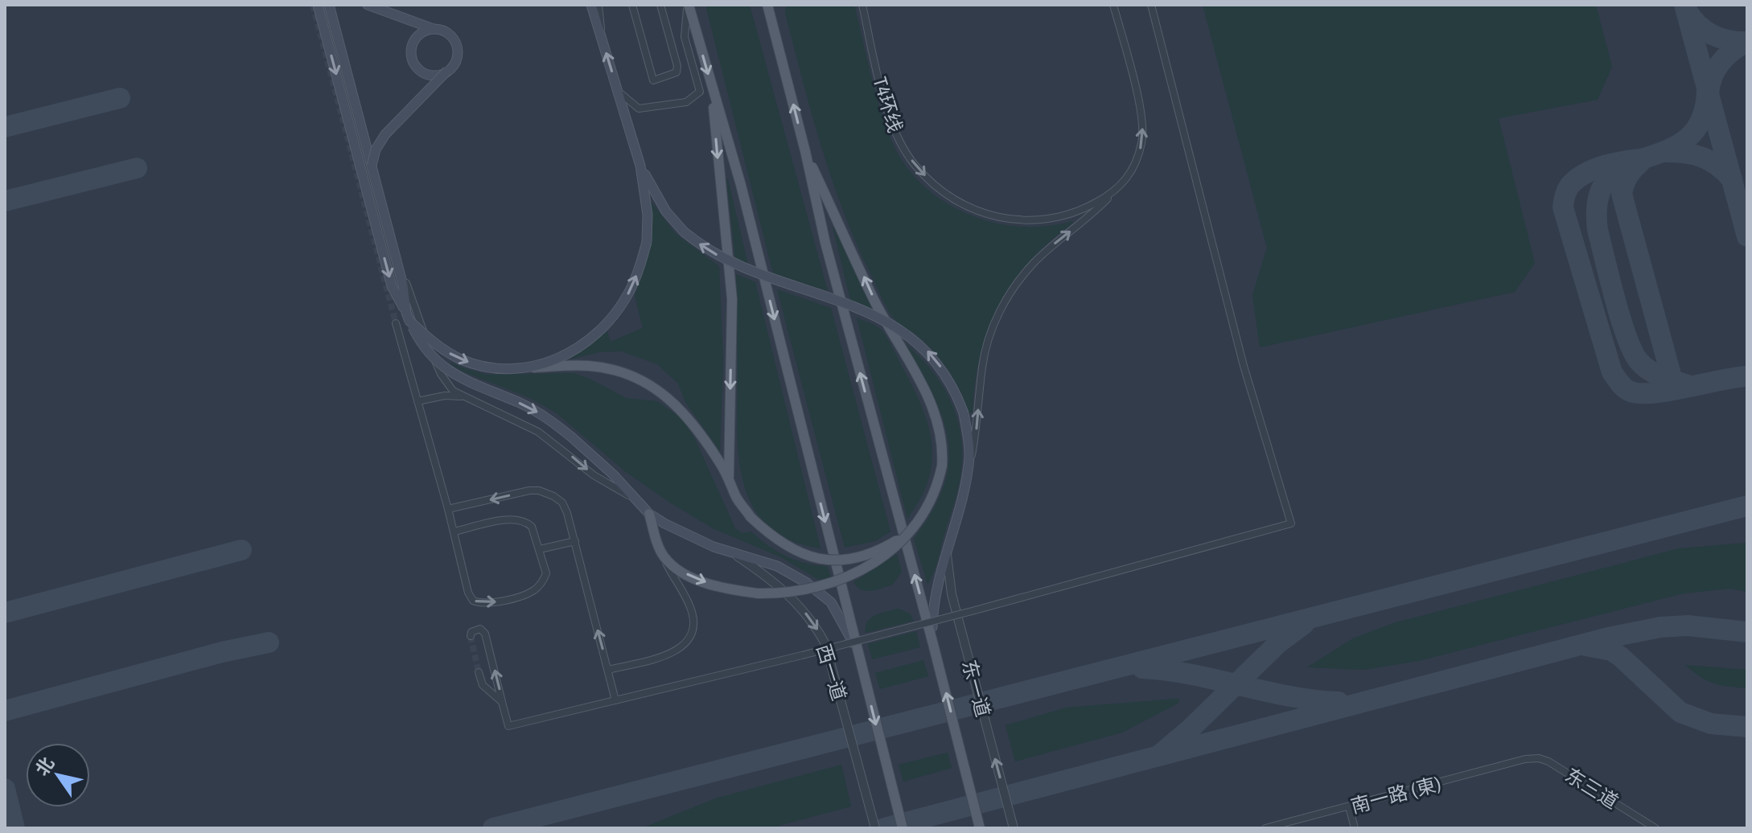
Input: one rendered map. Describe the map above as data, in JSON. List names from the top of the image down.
{
  "streets": {
    "street": [
      "T4环线",
      "西一道",
      "东一道",
      "东三道",
      "南一路 (東)"
    ]
  },
  "crossings": [
    ["东三道", "南一路 (東)"]
  ],
  "one_way": ["西一道", "东一道"],
  "north": "top left"
}
